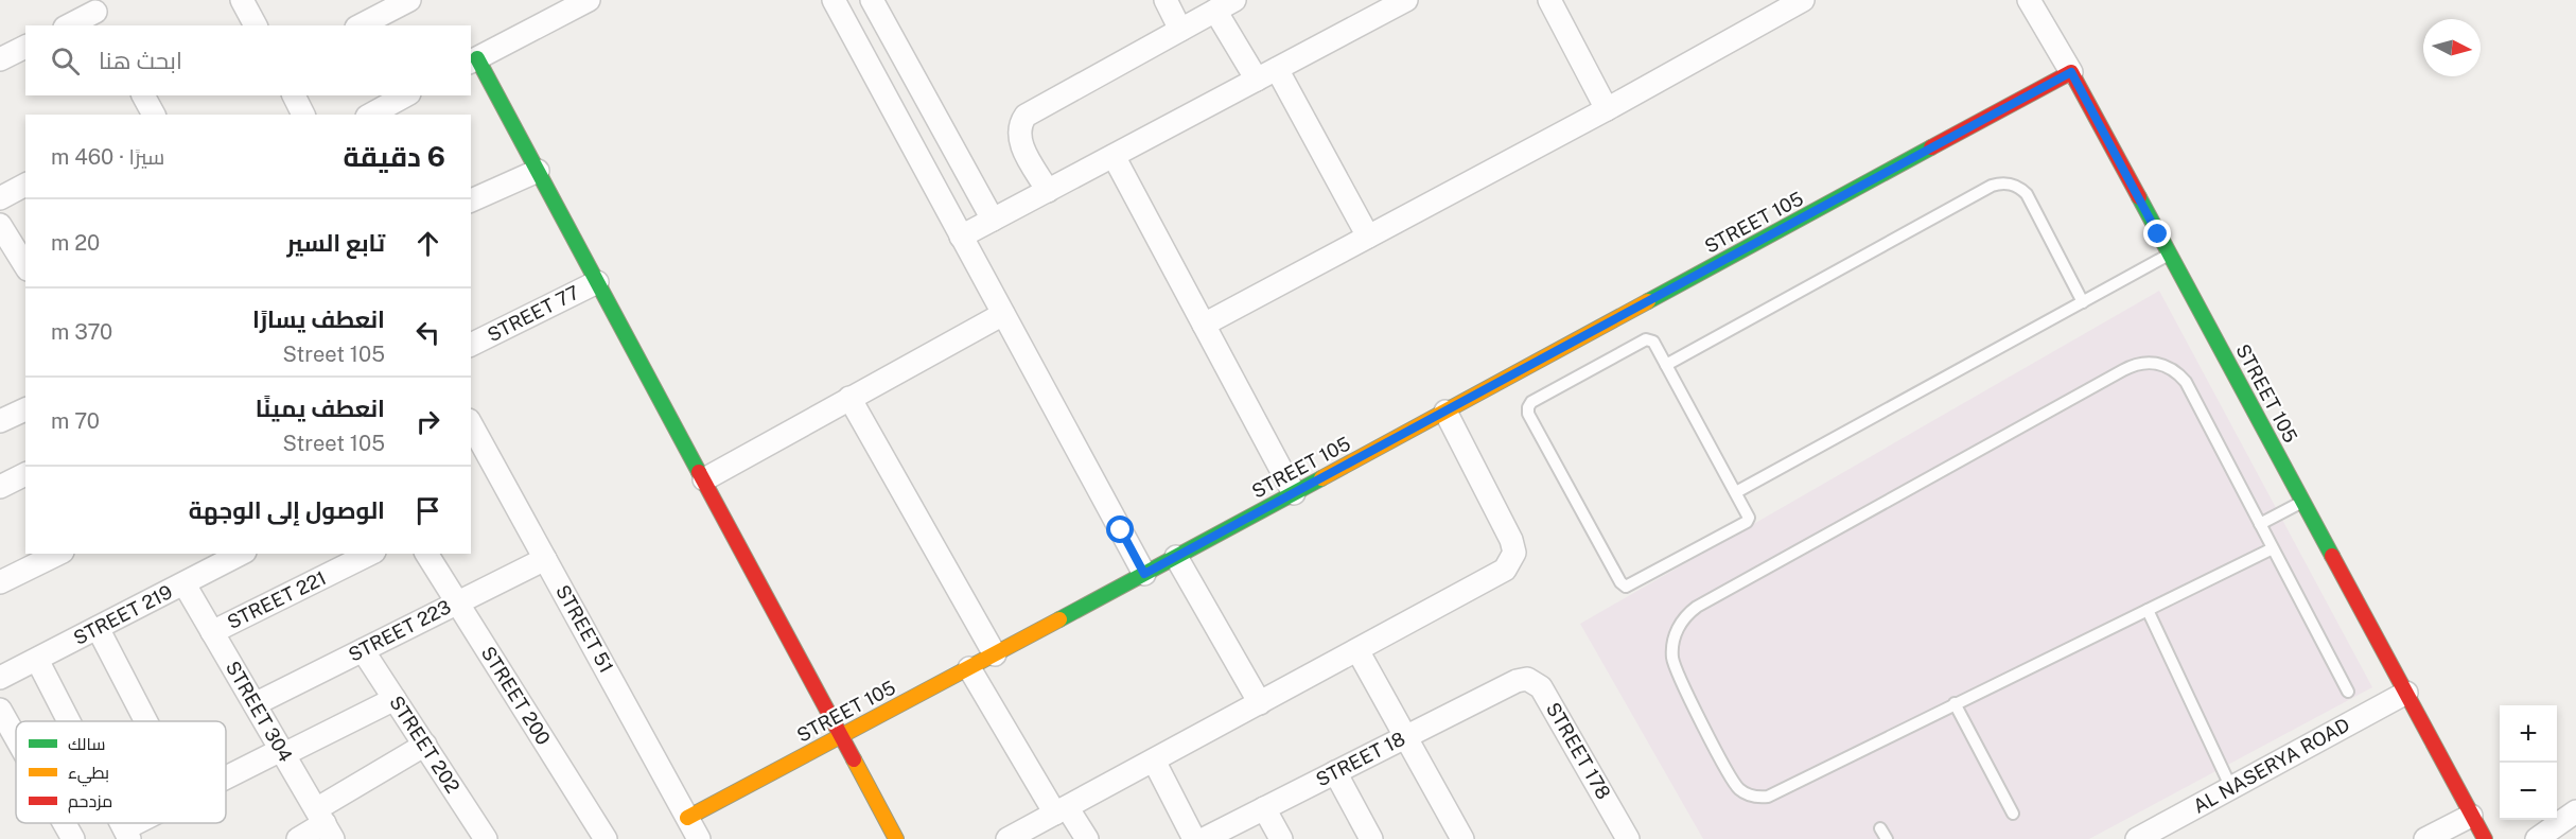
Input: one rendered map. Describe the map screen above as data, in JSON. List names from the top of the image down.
{
  "streets": {
    "street": [
      "STREET 105",
      "STREET 77",
      "STREET 221",
      "STREET 219",
      "STREET 51",
      "STREET 223",
      "STREET 200",
      "STREET 304",
      "STREET 202",
      "STREET 178",
      "STREET 18",
      "AL NASERYA ROAD"
    ]
  },
  "crossings": [
    ["STREET 105", "STREET 51"],
    ["STREET 105", "AL NASERYA ROAD"],
    ["STREET 221", "STREET 304"],
    ["STREET 219", "STREET 304"],
    ["STREET 51", "STREET 223"],
    ["STREET 223", "STREET 200"],
    ["STREET 223", "STREET 304"],
    ["STREET 223", "STREET 202"],
    ["STREET 178", "STREET 18"]
  ],
  "legend": ["سالك", "بطيء", "مزدحم"],
  "north": "right",
  "page": {
    "search": "ابحث هنا",
    "heading": ["6 دقيقة", "سيرًا · 460 m"],
    "list": [
      ["تابع السير", "20 m"],
      ["انعطف يسارًا", "Street 105", "370 m"],
      ["انعطف يمينًا", "Street 105", "70 m"],
      "الوصول إلى الوجهة"
    ],
    "map_buttons": ["+", "−"]
  }
}
